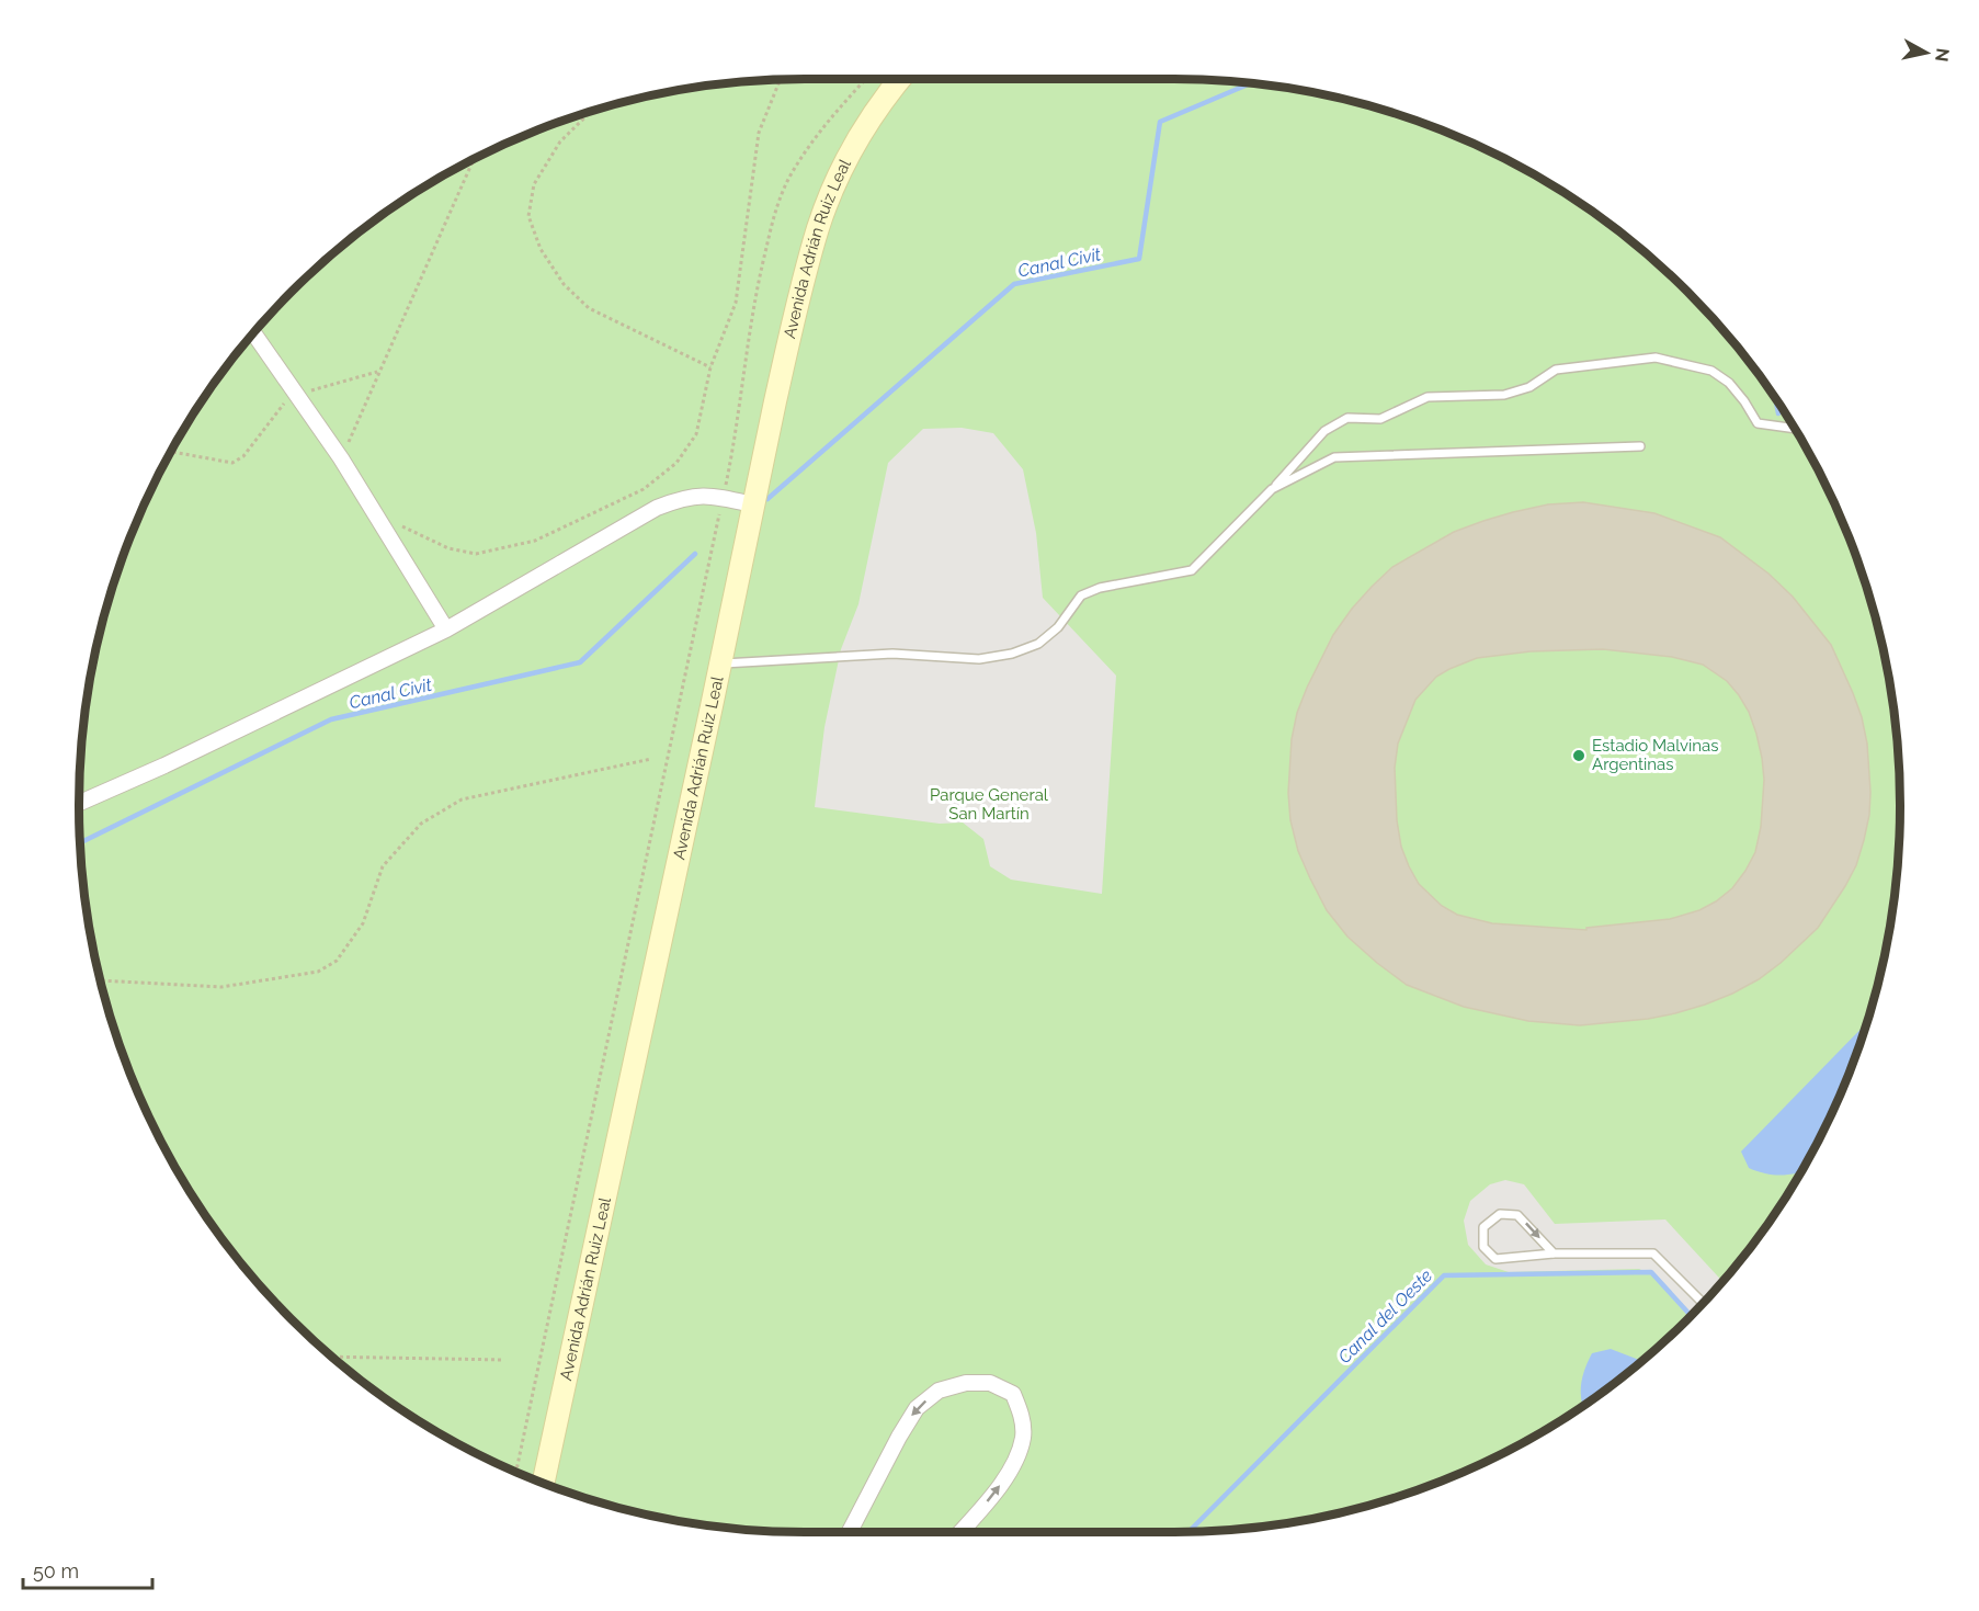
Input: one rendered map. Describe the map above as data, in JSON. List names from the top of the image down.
{
  "streets": {
    "street": ["Avenida Adrián Ruiz Leal"]
  },
  "water": ["Canal Civit", "Canal del Oeste"],
  "parks": ["Parque General San Martín"],
  "places": ["Estadio Malvinas Argentinas"],
  "scale_bar": "50 m",
  "north": "right"
}
